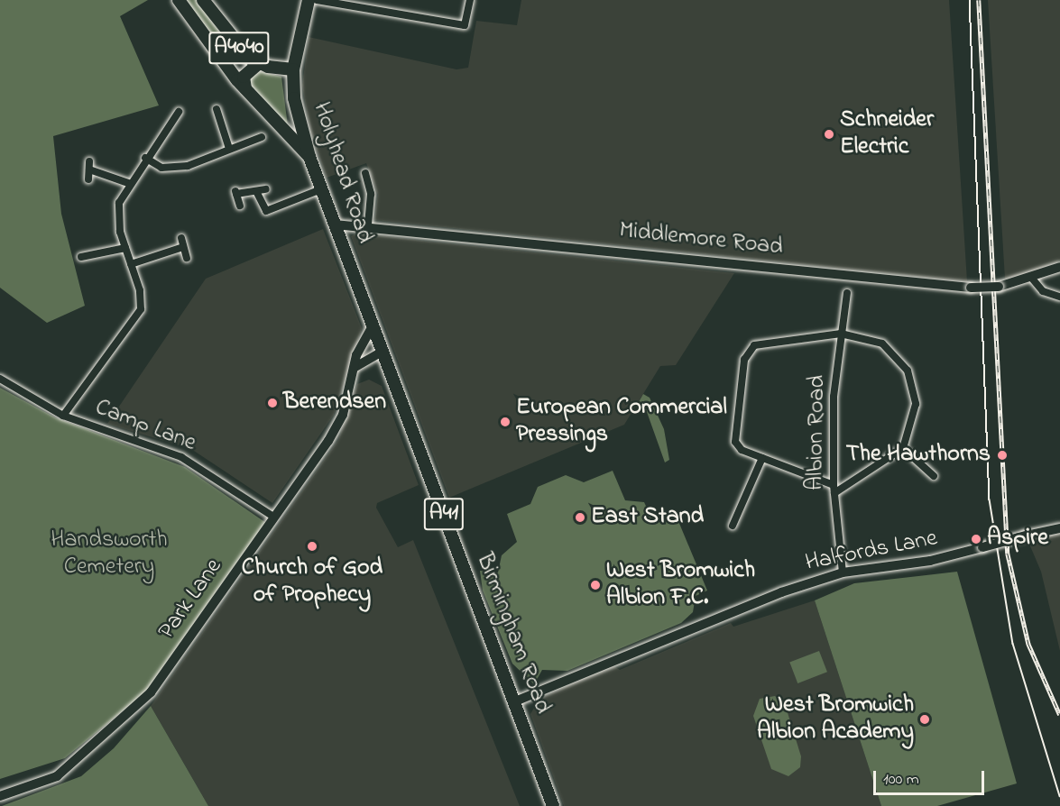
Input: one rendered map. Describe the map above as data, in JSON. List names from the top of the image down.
{
  "streets": {
    "main road": [
      "A4040",
      "Holyhead Road",
      "A41",
      "Birmingham Road"
    ],
    "street": [
      "Middlemore Road",
      "Camp Lane",
      "Albion Road",
      "Halfords Lane",
      "Park Lane"
    ]
  },
  "crossings": [
    ["A4040", "Holyhead Road"],
    ["Holyhead Road", "Middlemore Road"],
    ["Holyhead Road", "Park Lane"],
    ["Holyhead Road", "Birmingham Road"],
    ["Camp Lane", "Park Lane"],
    ["Albion Road", "Halfords Lane"],
    ["Halfords Lane", "Birmingham Road"],
    ["Park Lane", "Birmingham Road"]
  ],
  "parks": ["Handsworth Cemetery"],
  "places": [
    "Schneider Electric",
    "Berendsen",
    "European Commercial Pressings",
    "The Hawthorns",
    "East Stand",
    "Aspire",
    "Church of God of Prophecy",
    "West Bromwich Albion F.C.",
    "West Bromwich Albion Academy"
  ],
  "scale_bar": "100 m"
}
